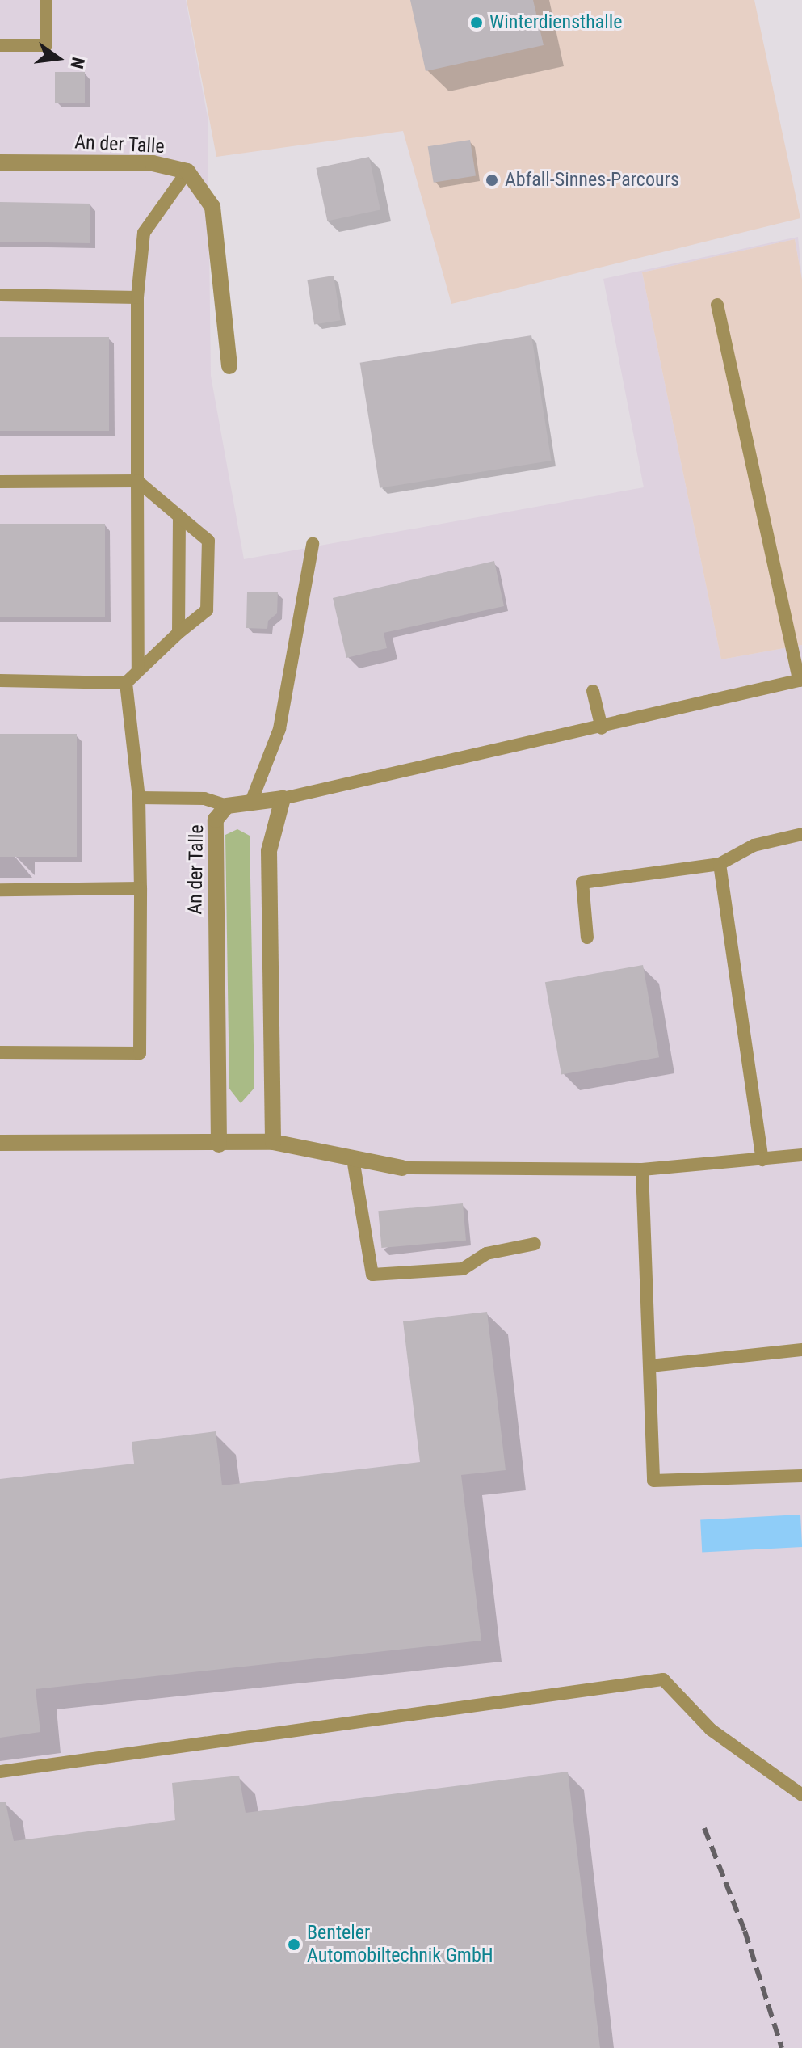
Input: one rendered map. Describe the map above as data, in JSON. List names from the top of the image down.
{
  "streets": {
    "street": ["An der Talle"]
  },
  "places": ["Winterdiensthalle", "Abfall-Sinnes-Parcours", "Benteler Automobiltechnik GmbH"],
  "north": "right"
}
